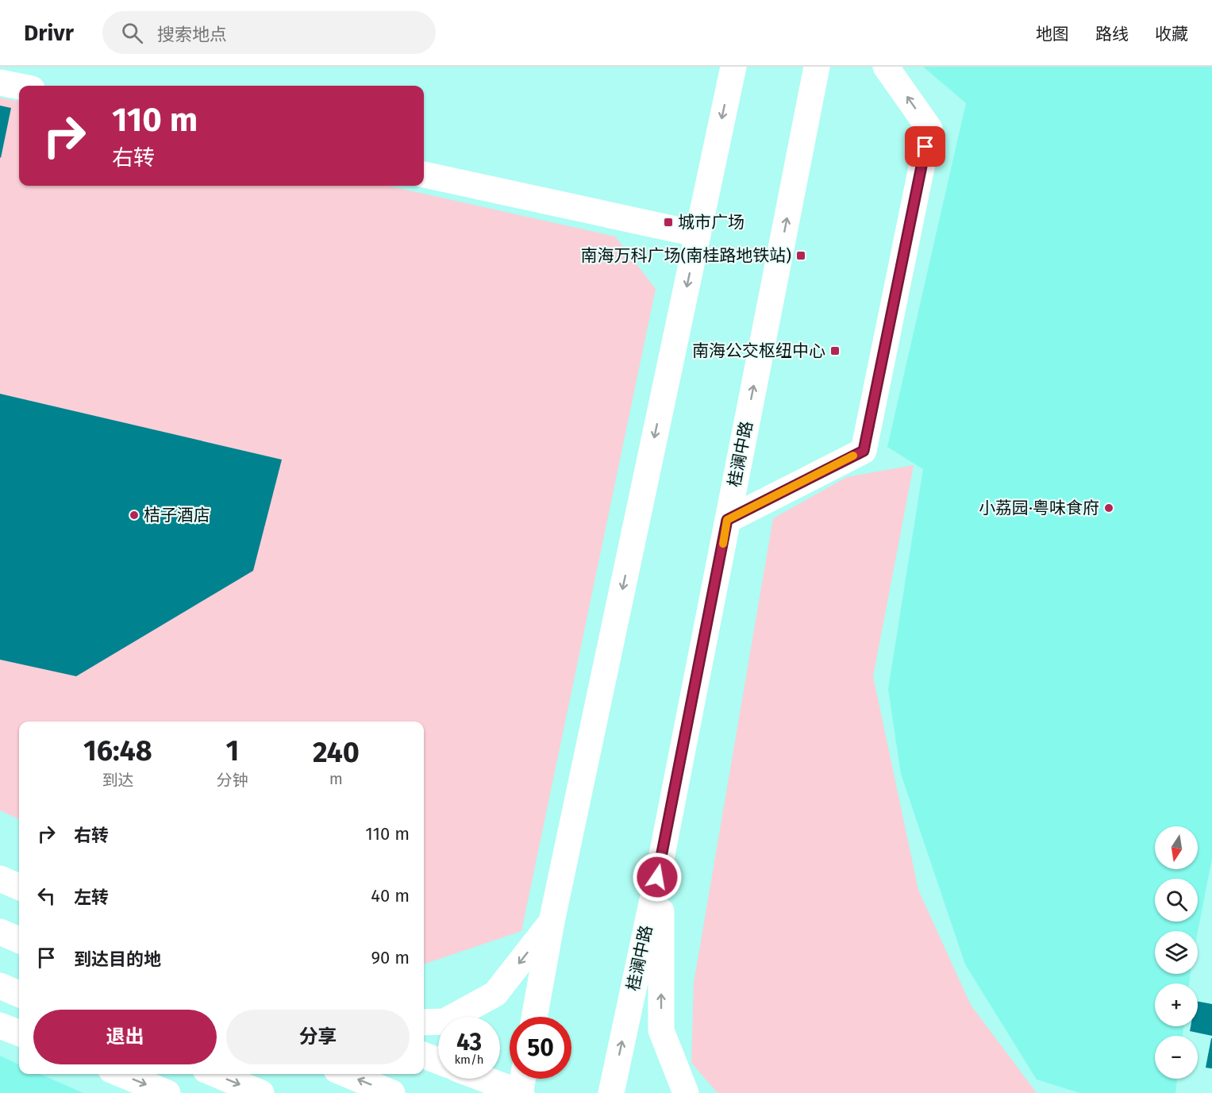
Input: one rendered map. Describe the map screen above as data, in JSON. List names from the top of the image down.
{
  "streets": {
    "main road": ["桂澜中路"]
  },
  "places": {
    "transit": ["城市广场", "南海万科广场(南桂路地铁站)", "南海公交枢纽中心"],
    "other": ["小荔园·粤味食府", "桔子酒店"]
  },
  "north": "bottom",
  "page": {
    "header": "Drivr",
    "search": "搜索地点",
    "nav": ["地图", "路线", "收藏"],
    "turn": ["110 m", "右转"],
    "eta": [
      "16:48",
      "到达",
      "1",
      "分钟",
      "240",
      "m"
    ],
    "list": [
      {
        "name": "右转",
        "value": "110 m"
      },
      {
        "name": "左转",
        "value": "40 m"
      },
      {
        "name": "到达目的地",
        "value": "90 m"
      }
    ],
    "map_buttons": ["+", "−"],
    "buttons": ["退出", "分享"],
    "speed": "43 km/h",
    "limit": "50"
  }
}
